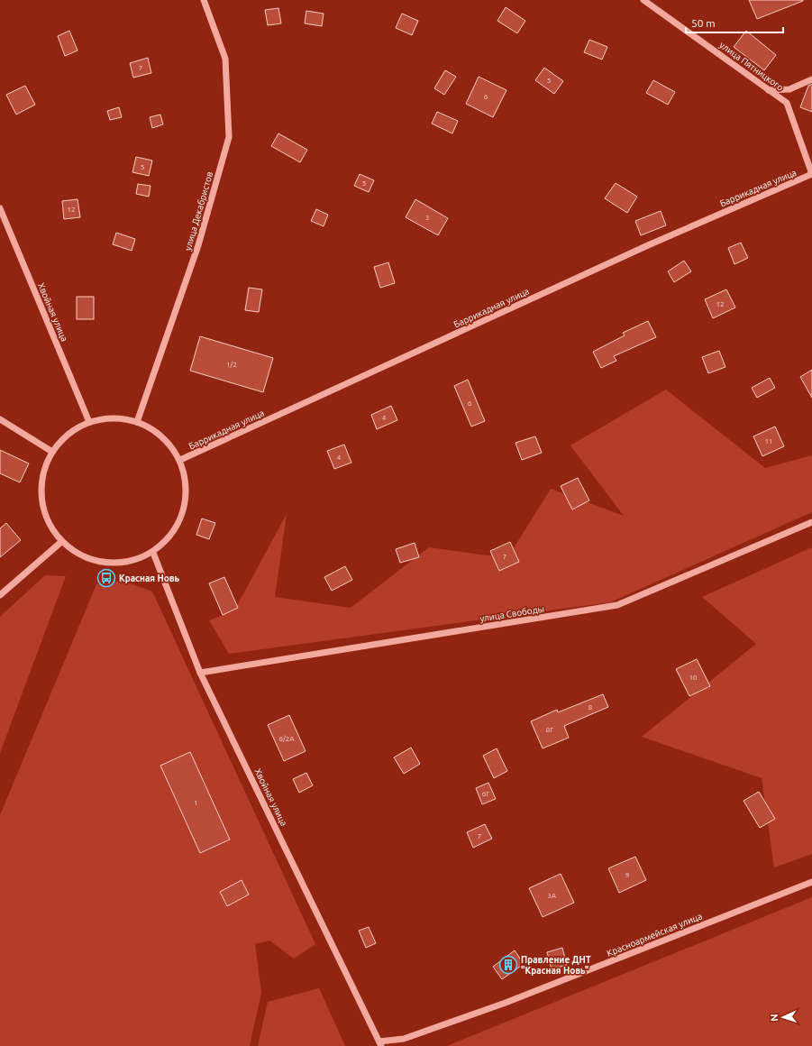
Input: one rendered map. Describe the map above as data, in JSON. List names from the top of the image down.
{
  "streets": {
    "street": [
      "улица Пятницкого",
      "Баррикадная улица",
      "улица Декабристов",
      "Хвойная улица",
      "улица Свободы",
      "Красноармейская улица"
    ]
  },
  "crossings": [
    ["улица Пятницкого", "Баррикадная улица"],
    ["Хвойная улица", "улица Свободы"],
    ["Хвойная улица", "Красноармейская улица"]
  ],
  "places": {
    "bus stop": ["Красная Новь"],
    "building": ["Правление ДНТ \"Красная Новь\""]
  },
  "house_numbers": [
    "7",
    "5",
    "6",
    "5",
    "5",
    "12",
    "3",
    "12",
    "1/2",
    "6",
    "4",
    "11",
    "4",
    "7",
    "10",
    "8",
    "8Г",
    "6/2А",
    "6Г",
    "1",
    "7",
    "9",
    "3А"
  ],
  "scale_bar": "50 m",
  "north": "left"
}
